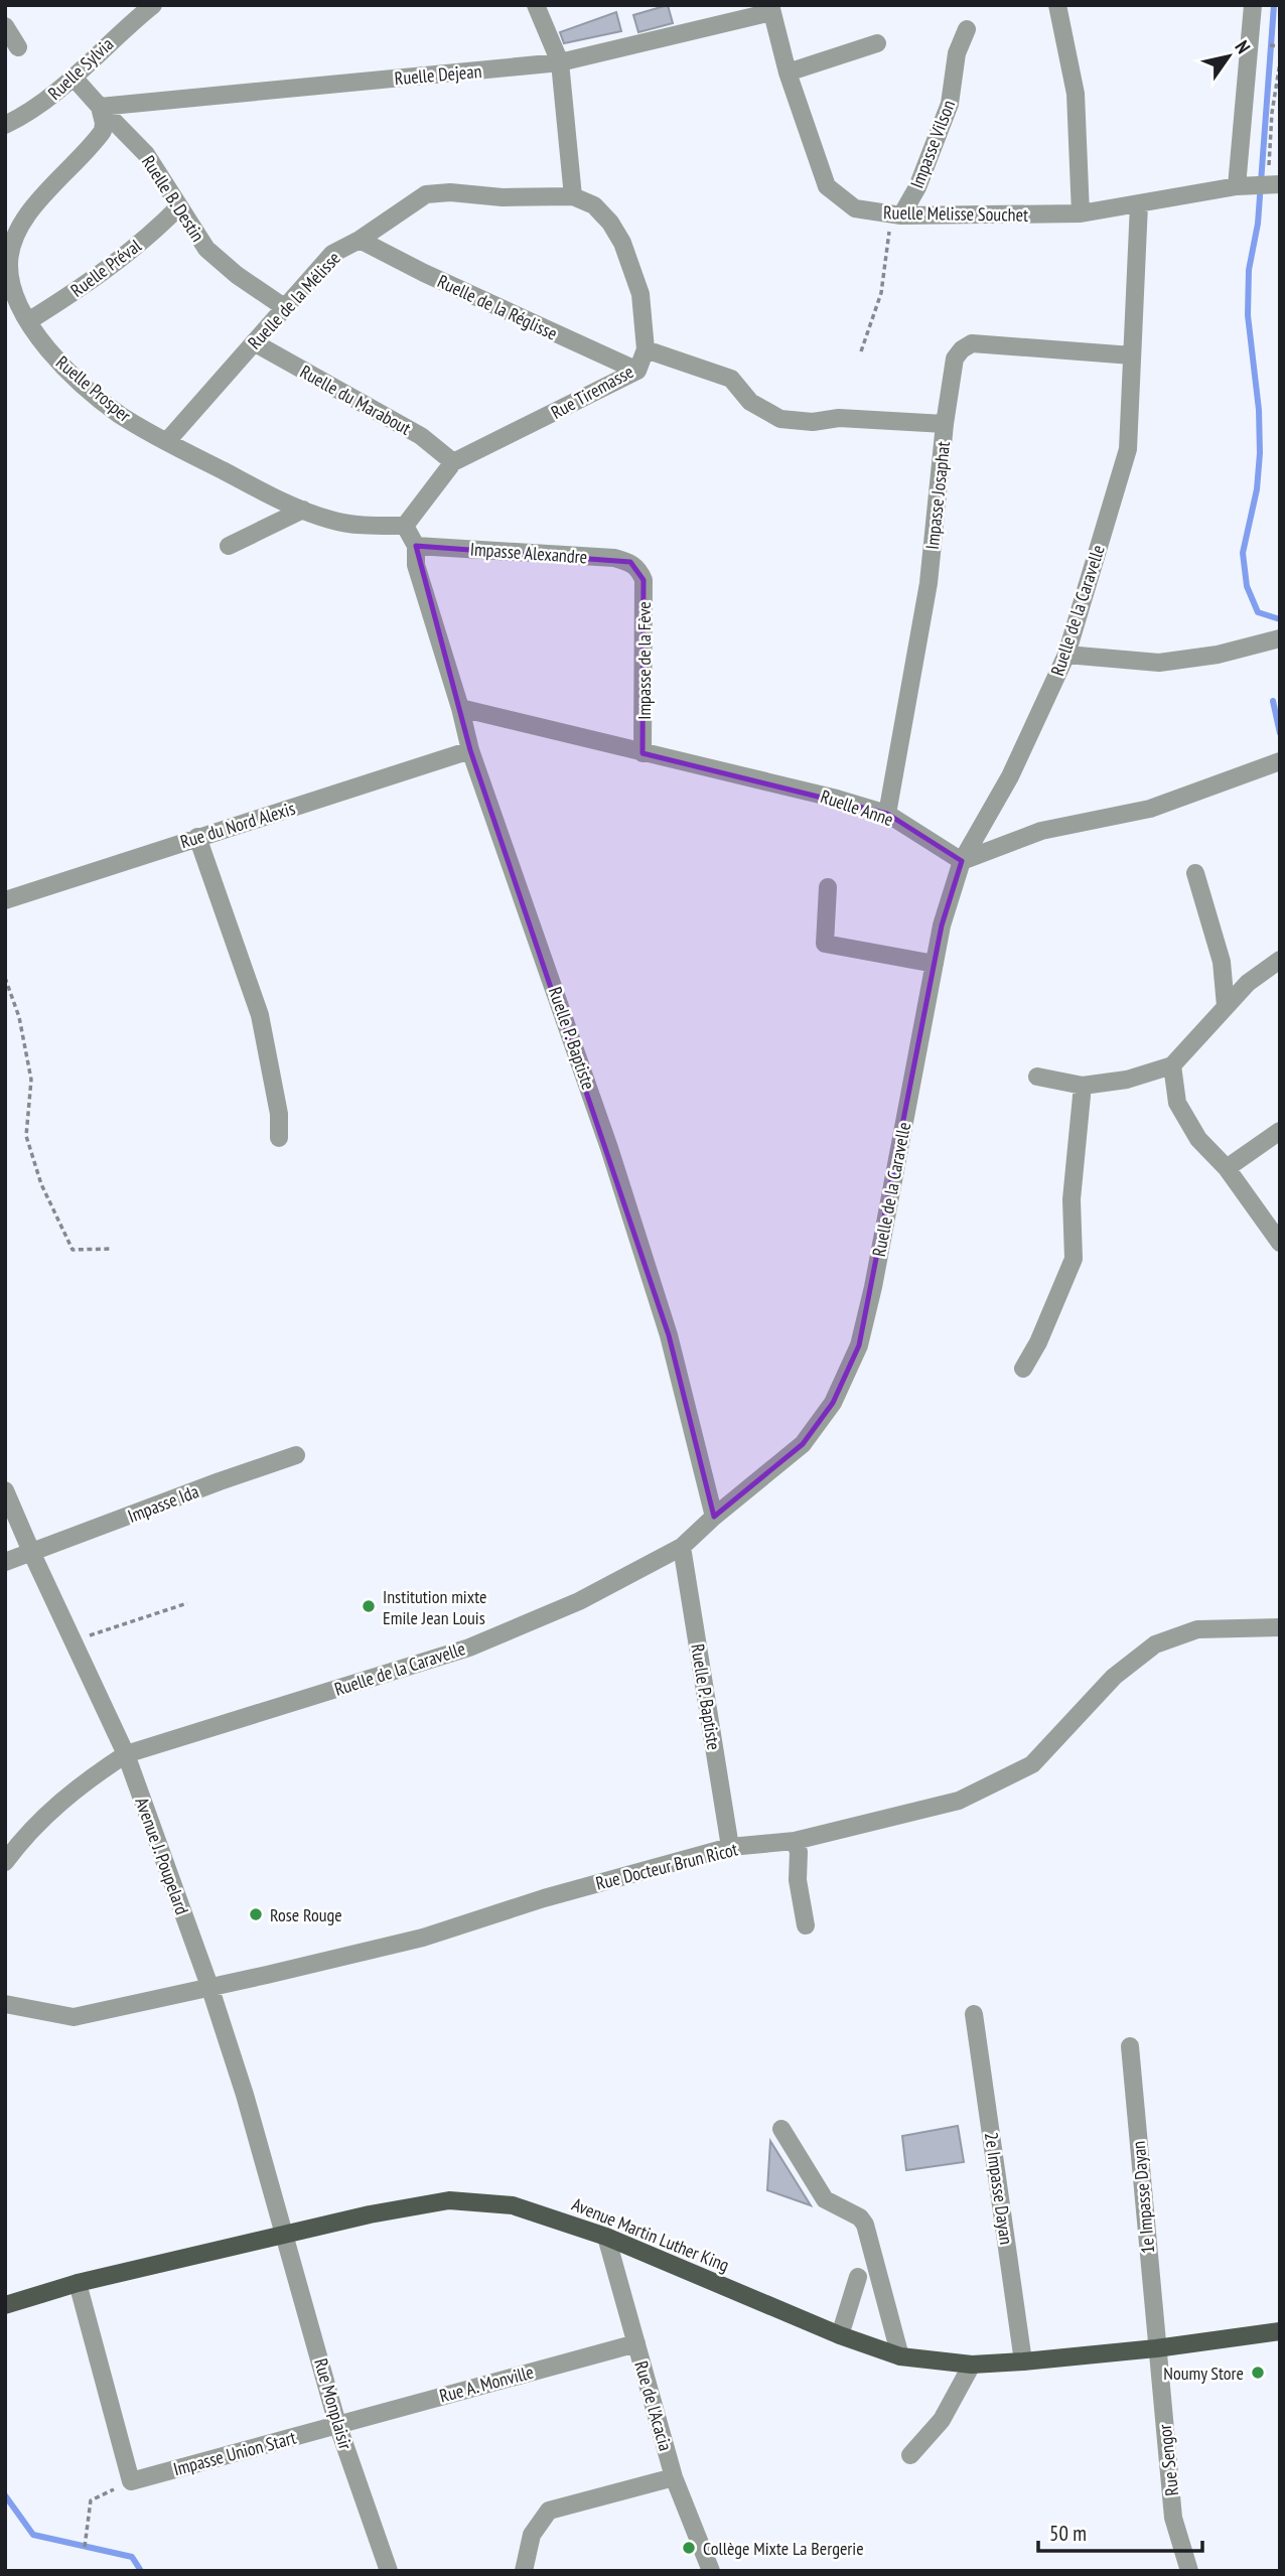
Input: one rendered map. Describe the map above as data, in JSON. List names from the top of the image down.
{
  "streets": {
    "main road": ["Avenue Martin Luther King"],
    "street": [
      "Ruelle Sylvia",
      "Ruelle Dejean",
      "Impasse Vilson",
      "Ruelle B. Destin",
      "Ruelle Melisse Souchet",
      "Ruelle Préval",
      "Ruelle de la Mélisse",
      "Ruelle de la Réglisse",
      "Ruelle Prosper",
      "Rue Tiremasse",
      "Ruelle du Marabout",
      "Impasse Josaphat",
      "Impasse Alexandre",
      "Ruelle de la Caravelle",
      "Impasse de la Fève",
      "Ruelle Anne",
      "Rue du Nord Alexis",
      "Ruelle P. Baptiste",
      "Impasse Ida",
      "Avenue J. Poupelard",
      "Rue Docteur Brun Ricot",
      "2e Impasse Dayan",
      "1e Impasse Dayan",
      "Rue A. Monville",
      "Rue Monplaisir",
      "Rue de l'Acacia",
      "Impasse Union Start",
      "Rue Sengor"
    ]
  },
  "crossings": [
    ["Ruelle Sylvia", "Ruelle B. Destin"],
    ["Ruelle Dejean", "Ruelle B. Destin"],
    ["Ruelle Dejean", "Ruelle Melisse Souchet"],
    ["Ruelle Dejean", "Ruelle Prosper"],
    ["Impasse Vilson", "Ruelle Melisse Souchet"],
    ["Ruelle B. Destin", "Ruelle Préval"],
    ["Ruelle B. Destin", "Ruelle de la Mélisse"],
    ["Ruelle B. Destin", "Ruelle Prosper"],
    ["Ruelle Melisse Souchet", "Ruelle de la Caravelle"],
    ["Ruelle Préval", "Ruelle Prosper"],
    ["Ruelle de la Mélisse", "Ruelle de la Réglisse"],
    ["Ruelle de la Mélisse", "Ruelle Prosper"],
    ["Ruelle de la Mélisse", "Rue Tiremasse"],
    ["Ruelle de la Mélisse", "Ruelle du Marabout"],
    ["Ruelle de la Réglisse", "Rue Tiremasse"],
    ["Ruelle Prosper", "Rue Tiremasse"],
    ["Rue Tiremasse", "Ruelle du Marabout"],
    ["Impasse Josaphat", "Ruelle de la Caravelle"],
    ["Impasse Josaphat", "Ruelle Anne"],
    ["Impasse Alexandre", "Impasse de la Fève"],
    ["Impasse Alexandre", "Ruelle P. Baptiste"],
    ["Ruelle de la Caravelle", "Ruelle Anne"],
    ["Ruelle de la Caravelle", "Ruelle P. Baptiste"],
    ["Ruelle de la Caravelle", "Avenue J. Poupelard"],
    ["Impasse de la Fève", "Ruelle Anne"],
    ["Ruelle Anne", "Ruelle P. Baptiste"],
    ["Rue du Nord Alexis", "Ruelle P. Baptiste"],
    ["Ruelle P. Baptiste", "Rue Docteur Brun Ricot"],
    ["Impasse Ida", "Avenue J. Poupelard"],
    ["Avenue J. Poupelard", "Rue Docteur Brun Ricot"],
    ["Avenue J. Poupelard", "Avenue Martin Luther King"],
    ["Avenue J. Poupelard", "Rue Monplaisir"],
    ["2e Impasse Dayan", "Avenue Martin Luther King"],
    ["1e Impasse Dayan", "Avenue Martin Luther King"],
    ["1e Impasse Dayan", "Rue Sengor"],
    ["Avenue Martin Luther King", "Rue Monplaisir"],
    ["Avenue Martin Luther King", "Rue de l'Acacia"],
    ["Avenue Martin Luther King", "Rue Sengor"],
    ["Rue A. Monville", "Rue Monplaisir"],
    ["Rue A. Monville", "Rue de l'Acacia"],
    ["Rue A. Monville", "Impasse Union Start"],
    ["Rue Monplaisir", "Impasse Union Start"]
  ],
  "places": [
    "Institution mixte Emile Jean Louis",
    "Rose Rouge",
    "Noumy Store",
    "Collège Mixte La Bergerie"
  ],
  "scale_bar": "50 m",
  "north": "top right"
}
